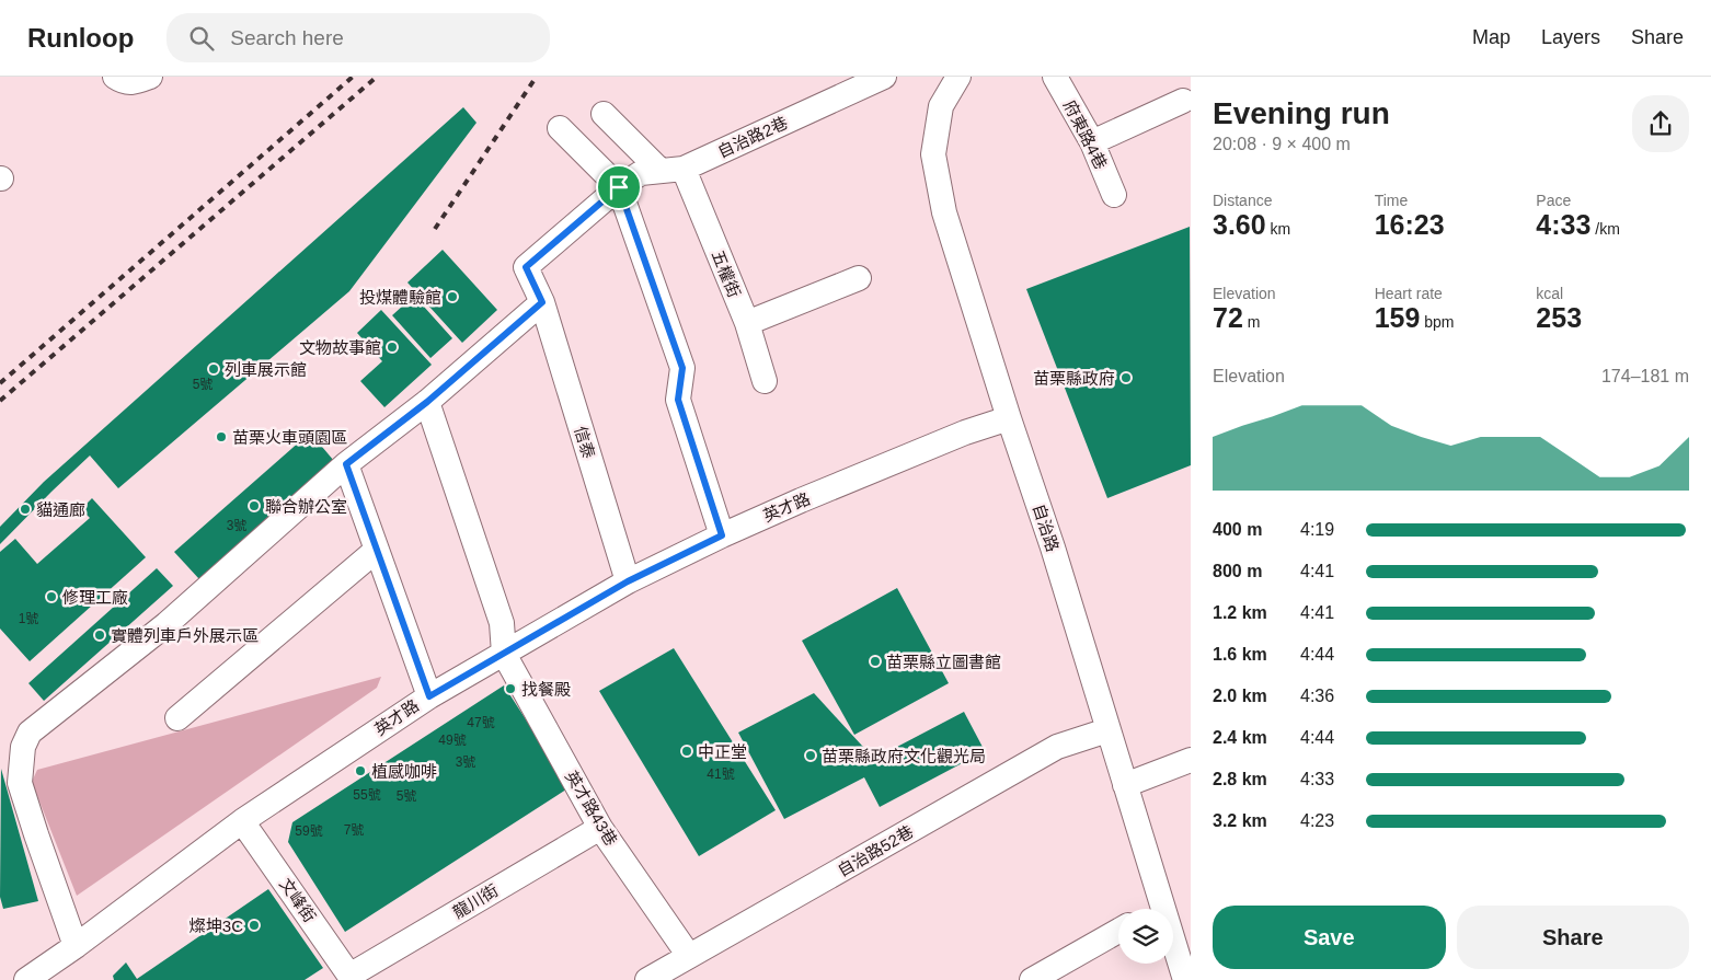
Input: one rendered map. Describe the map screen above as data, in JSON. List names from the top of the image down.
{
  "streets": {
    "street": [
      "府東路4巷",
      "自治路2巷",
      "五權街",
      "信泰",
      "英才路",
      "自治路",
      "英才路43巷",
      "自治路52巷",
      "文峰街",
      "龍川街"
    ]
  },
  "crossings": [
    ["自治路2巷", "五權街"],
    ["自治路2巷", "信泰"],
    ["信泰", "英才路"],
    ["英才路", "自治路"],
    ["英才路", "英才路43巷"],
    ["英才路", "文峰街"],
    ["自治路", "自治路52巷"],
    ["英才路43巷", "自治路52巷"],
    ["英才路43巷", "龍川街"],
    ["文峰街", "龍川街"]
  ],
  "places": [
    "投煤體驗館",
    "文物故事館",
    "列車展示館",
    "苗栗縣政府",
    "苗栗火車頭園區",
    "聯合辦公室",
    "貓通廊",
    "修理工廠",
    "實體列車戶外展示區",
    "苗栗縣立圖書館",
    "找餐殿",
    "中正堂",
    "苗栗縣政府文化觀光局",
    "植感咖啡",
    "燦坤3C"
  ],
  "house_numbers": [
    "5號",
    "3號",
    "1號",
    "47號",
    "49號",
    "3號",
    "41號",
    "55號",
    "5號",
    "7號",
    "59號"
  ],
  "page": {
    "header": "Runloop",
    "search": "Search here",
    "nav": ["Map", "Layers", "Share"],
    "heading": ["Evening run", "20:08 · 9 × 400 m"],
    "stats": [
      ["Distance", "3.60 km"],
      ["Time", "16:23"],
      ["Pace", "4:33 /km"],
      ["Elevation", "72 m"],
      ["Heart rate", "159 bpm"],
      ["kcal", "253"]
    ],
    "chart": ["Elevation", "174–181 m"],
    "list": [
      {
        "name": "400 m",
        "note": "4:19"
      },
      {
        "name": "800 m",
        "note": "4:41"
      },
      {
        "name": "1.2 km",
        "note": "4:41"
      },
      {
        "name": "1.6 km",
        "note": "4:44"
      },
      {
        "name": "2.0 km",
        "note": "4:36"
      },
      {
        "name": "2.4 km",
        "note": "4:44"
      },
      {
        "name": "2.8 km",
        "note": "4:33"
      },
      {
        "name": "3.2 km",
        "note": "4:23"
      }
    ],
    "buttons": ["Save", "Share"]
  }
}
